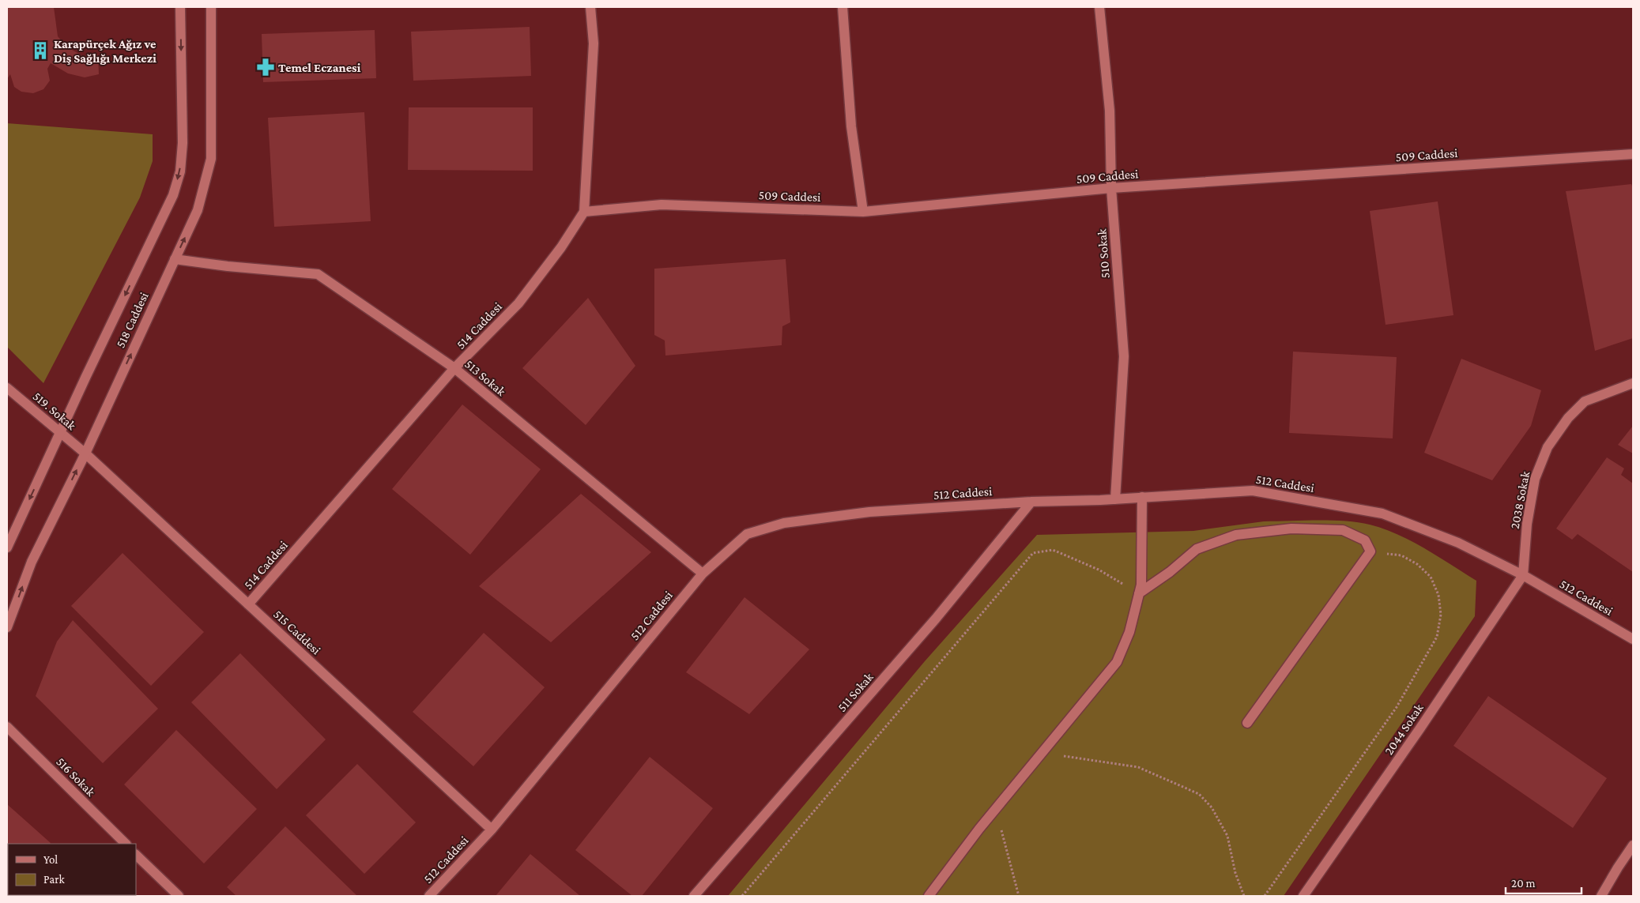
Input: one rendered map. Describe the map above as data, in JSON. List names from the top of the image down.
{
  "streets": {
    "street": [
      "509 Caddesi",
      "510 Sokak",
      "518 Caddesi",
      "514 Caddesi",
      "513 Sokak",
      "519. Sokak",
      "512 Caddesi",
      "2038 Sokak",
      "515 Caddesi",
      "511 Sokak",
      "2044 Sokak",
      "516 Sokak"
    ]
  },
  "crossings": [
    ["509 Caddesi", "510 Sokak"],
    ["509 Caddesi", "514 Caddesi"],
    ["510 Sokak", "512 Caddesi"],
    ["518 Caddesi", "513 Sokak"],
    ["518 Caddesi", "519. Sokak"],
    ["518 Caddesi", "515 Caddesi"],
    ["514 Caddesi", "513 Sokak"],
    ["514 Caddesi", "515 Caddesi"],
    ["513 Sokak", "512 Caddesi"],
    ["519. Sokak", "515 Caddesi"],
    ["512 Caddesi", "2038 Sokak"],
    ["512 Caddesi", "515 Caddesi"],
    ["512 Caddesi", "511 Sokak"],
    ["512 Caddesi", "2044 Sokak"],
    ["2038 Sokak", "2044 Sokak"]
  ],
  "places": {
    "building": ["Karapürçek Ağız ve Diş Sağlığı Merkezi"],
    "pharmacy": ["Temel Eczanesi"]
  },
  "legend": ["Yol", "Park"],
  "scale_bar": "20 m"
}
